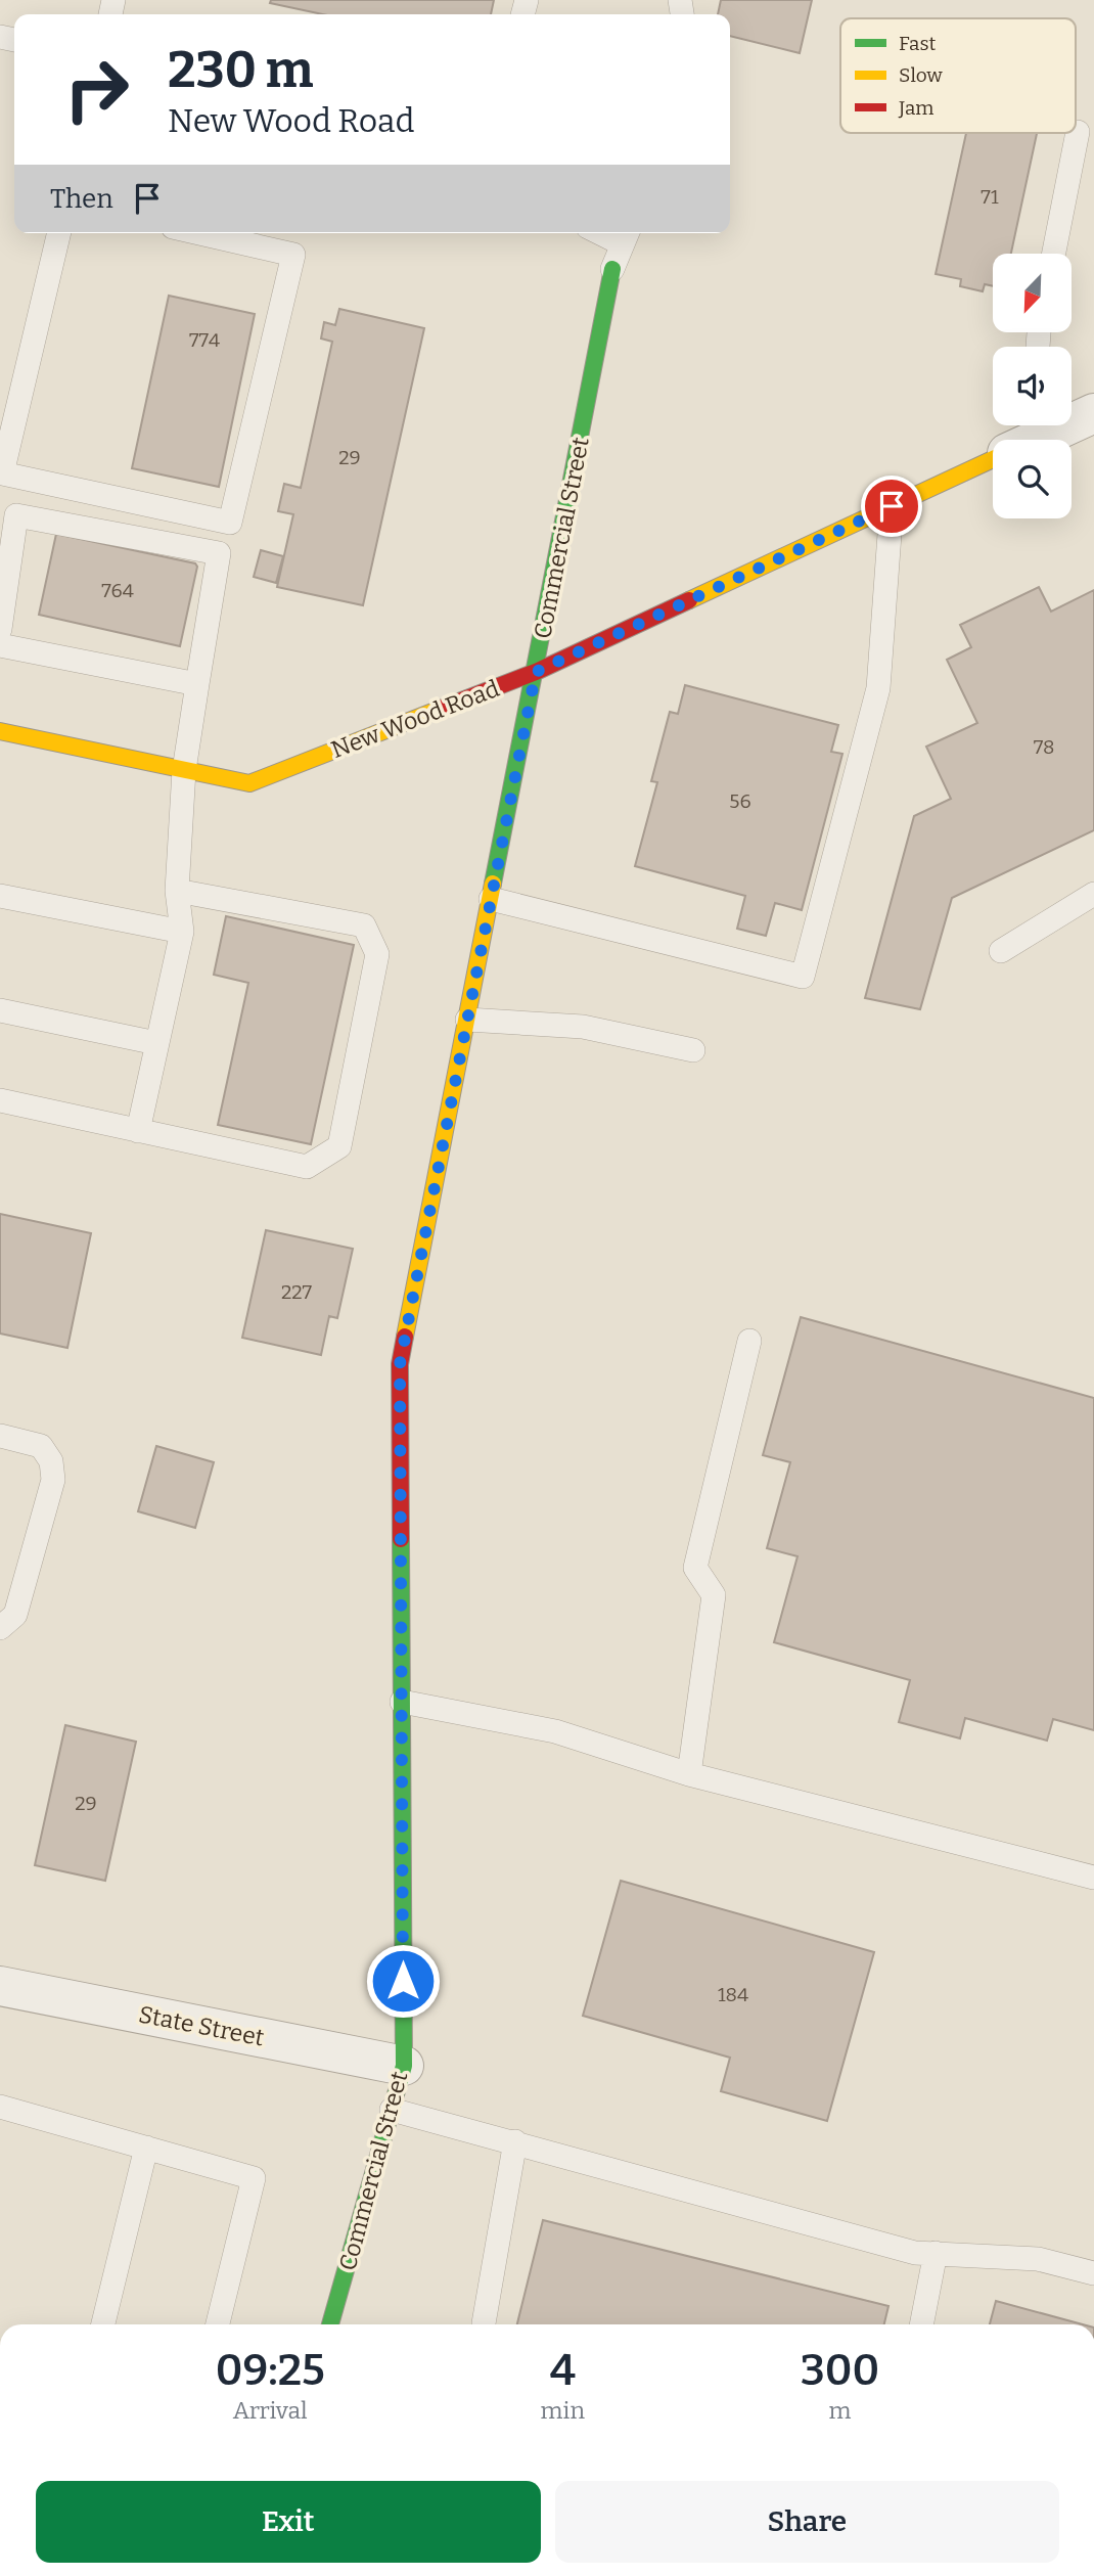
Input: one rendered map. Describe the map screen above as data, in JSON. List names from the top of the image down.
{
  "streets": {
    "street": ["Commercial Street", "New Wood Road", "State Street"]
  },
  "crossings": [
    ["Commercial Street", "New Wood Road"],
    ["Commercial Street", "State Street"]
  ],
  "house_numbers": [
    "71",
    "774",
    "29",
    "764",
    "78",
    "56",
    "227",
    "29",
    "184"
  ],
  "legend": ["Fast", "Slow", "Jam"],
  "north": "bottom left",
  "page": {
    "turn": ["230 m", "New Wood Road"],
    "then": "Then",
    "eta": [
      "09:25",
      "Arrival",
      "4",
      "min",
      "300",
      "m"
    ],
    "buttons": ["Exit", "Share"]
  }
}
